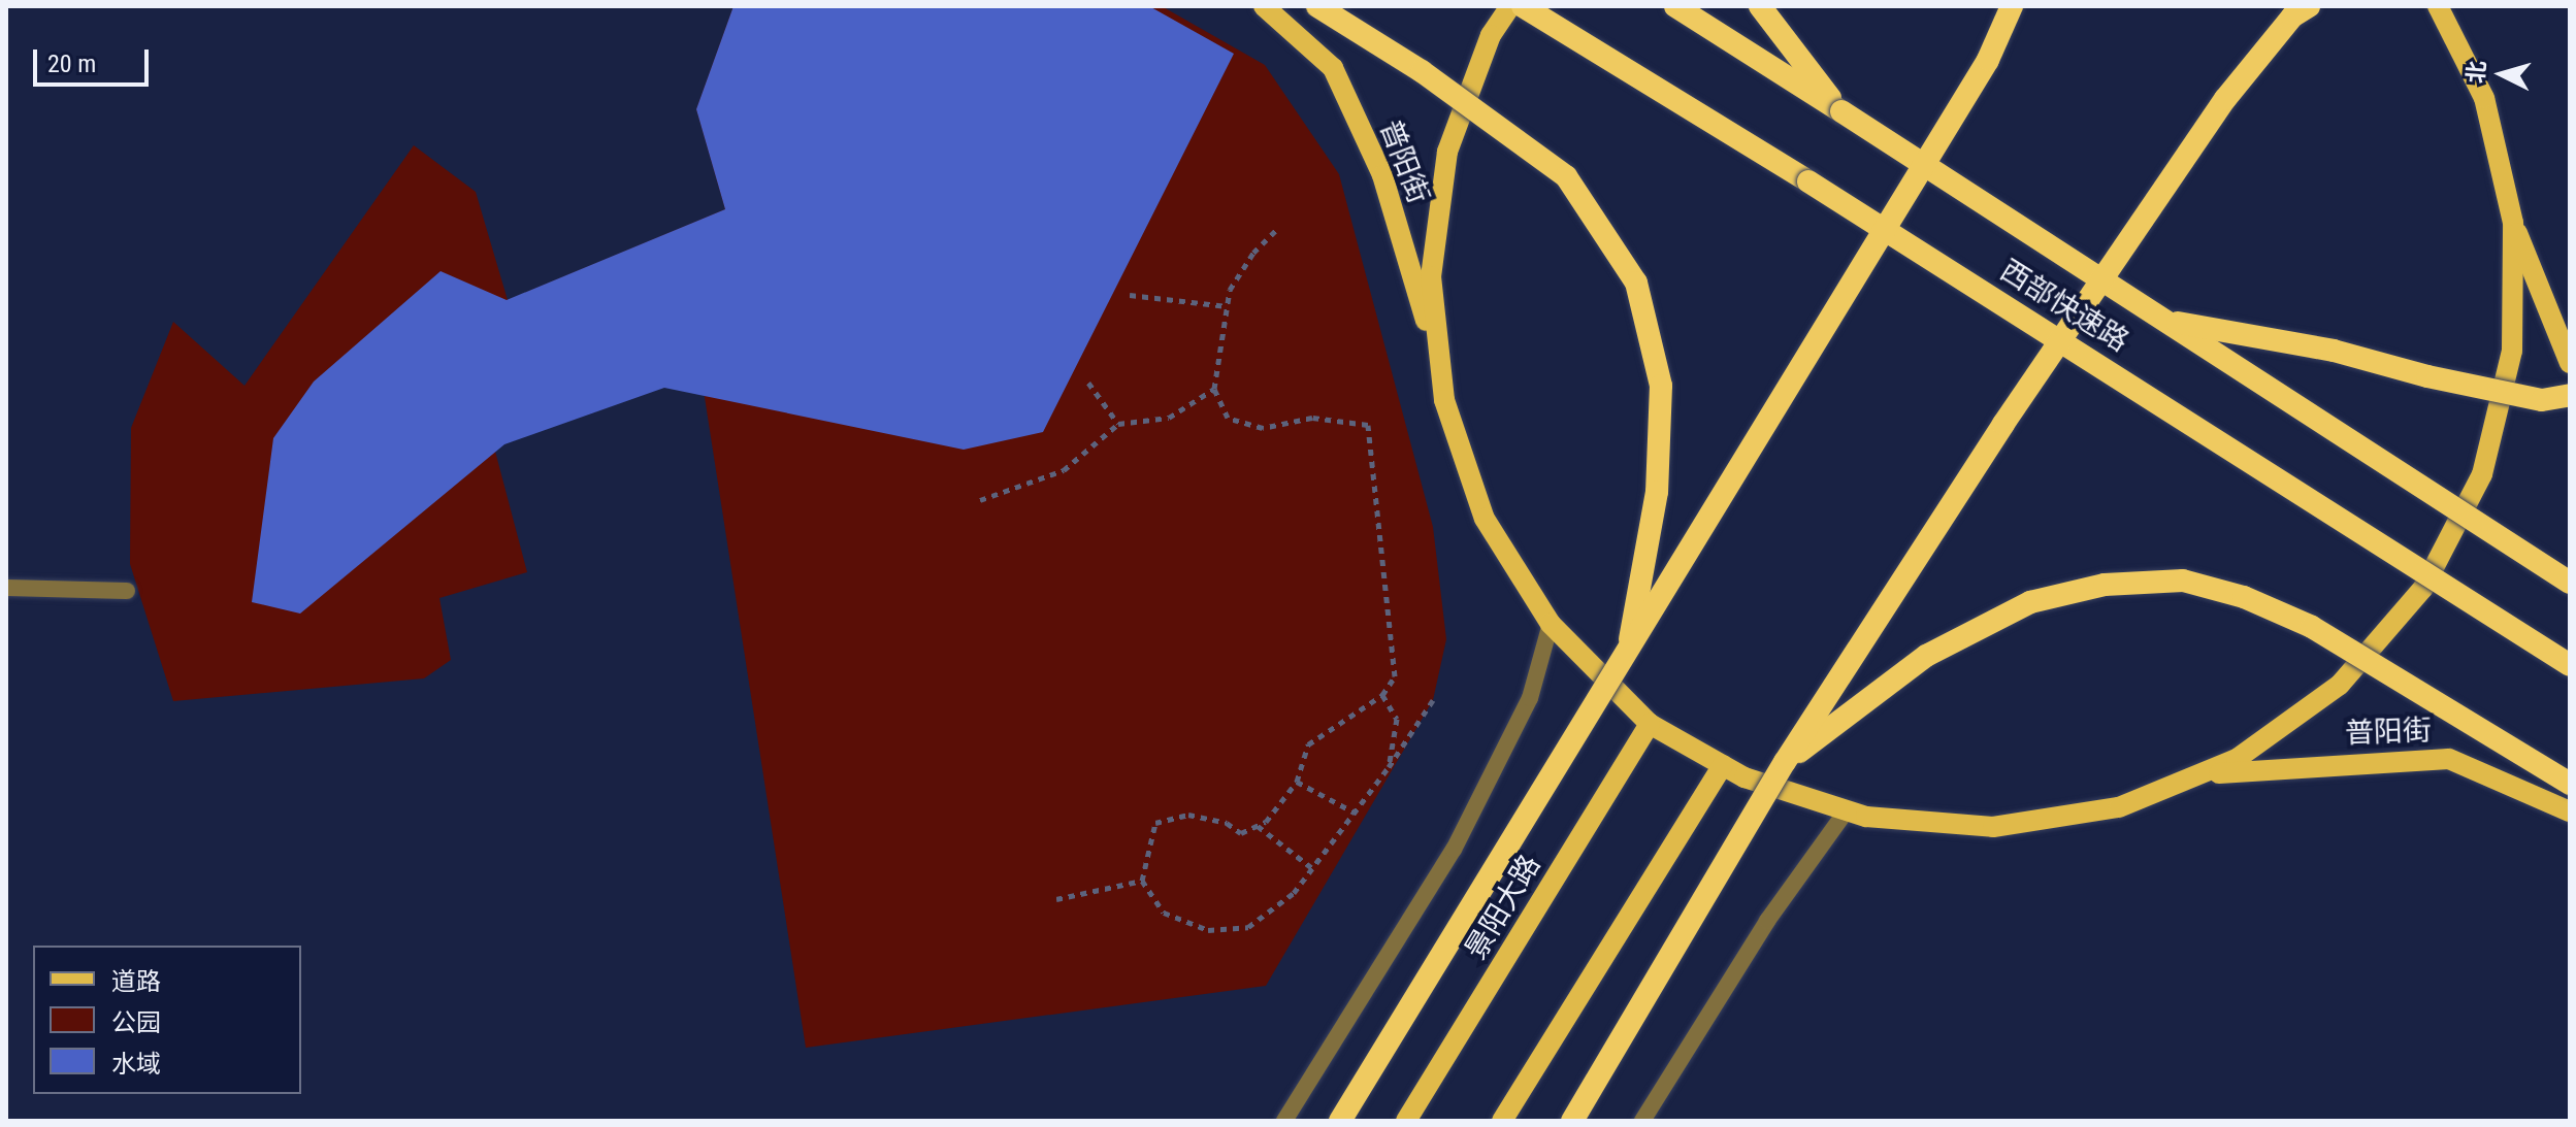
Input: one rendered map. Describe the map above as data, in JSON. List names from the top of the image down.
{
  "streets": {
    "highway": ["西部快速路"],
    "main road": ["普阳街", "景阳大路"]
  },
  "legend": ["道路", "公园", "水域"],
  "scale_bar": "20 m",
  "north": "left"
}
